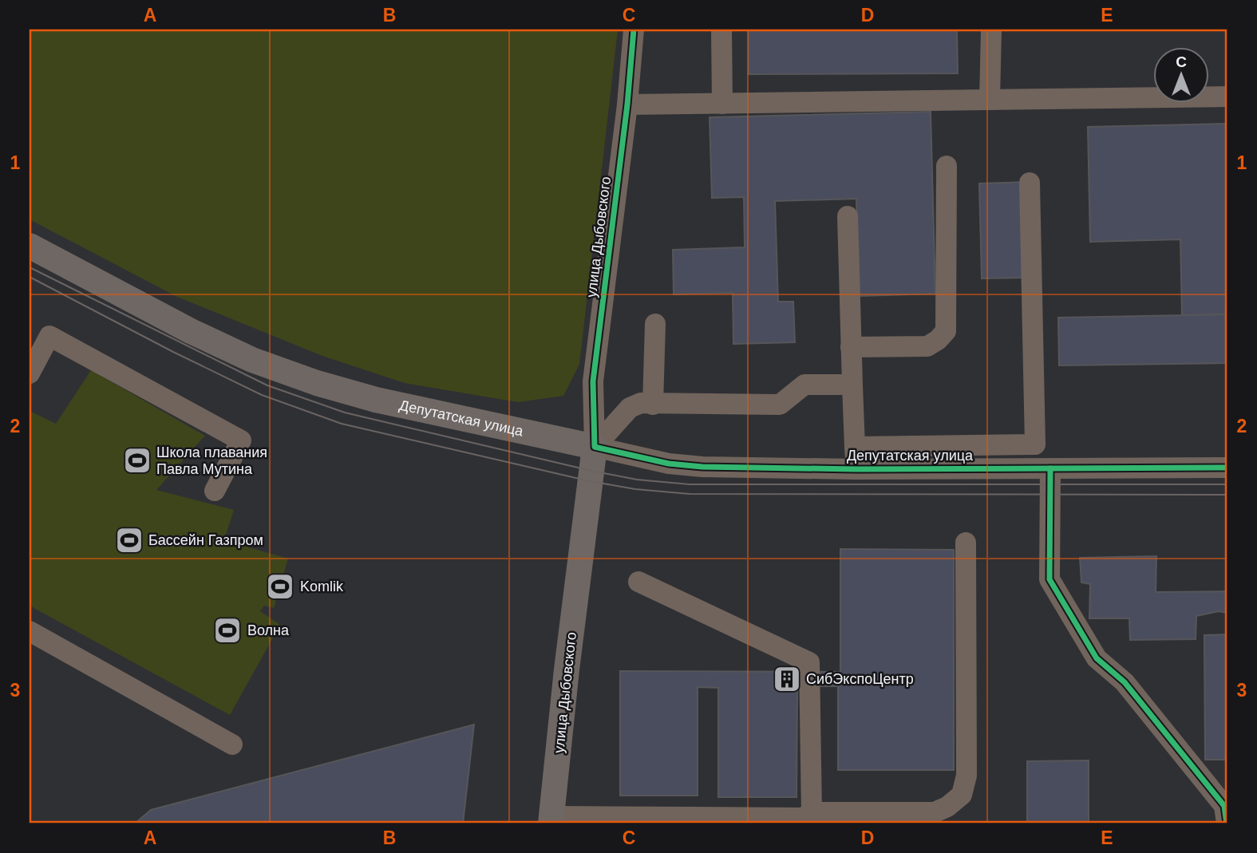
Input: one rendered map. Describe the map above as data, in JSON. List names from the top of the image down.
{
  "streets": {
    "main road": ["улица Дыбовского", "Депутатская улица"]
  },
  "crossings": [
    ["улица Дыбовского", "Депутатская улица"]
  ],
  "places": {
    "sports": [
      "Школа плавания Павла Мутина",
      "Бассейн Газпром",
      "Komlik",
      "Волна"
    ],
    "building": ["СибЭкспоЦентр"]
  },
  "north": "top",
  "grid": {
    "columns": [
      "A",
      "B",
      "C",
      "D",
      "E"
    ],
    "rows": ["1", "2", "3"]
  }
}
